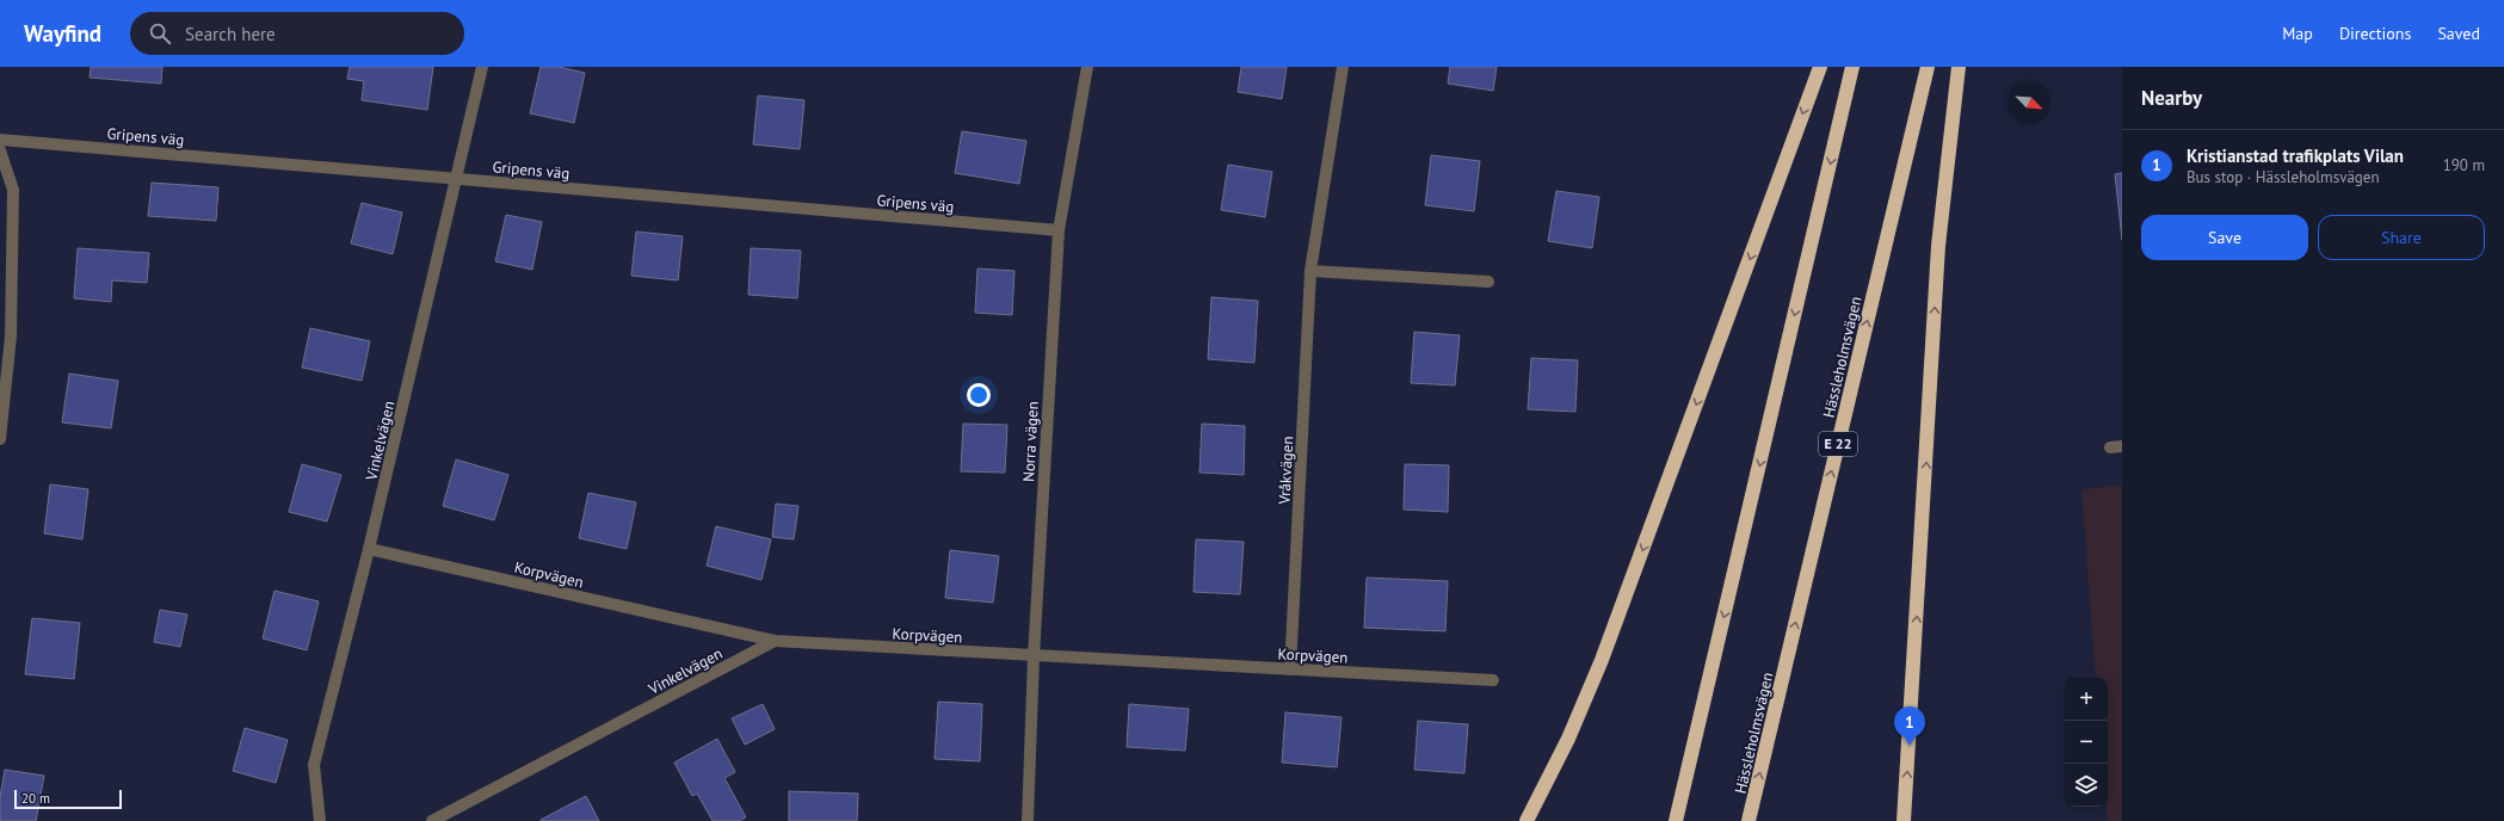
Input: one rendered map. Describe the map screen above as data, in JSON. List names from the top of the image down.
{
  "streets": {
    "highway": ["Hässleholmsvägen", "E 22"],
    "street": [
      "Gripens väg",
      "Vinkelvägen",
      "Norra vägen",
      "Vråkvägen",
      "Korpvägen"
    ]
  },
  "crossings": [
    ["Gripens väg", "Vinkelvägen"],
    ["Gripens väg", "Norra vägen"],
    ["Vinkelvägen", "Korpvägen"],
    ["Norra vägen", "Korpvägen"],
    ["Vråkvägen", "Korpvägen"]
  ],
  "scale_bar": "20 m",
  "north": "bottom right",
  "page": {
    "header": "Wayfind",
    "search": "Search here",
    "nav": ["Map", "Directions", "Saved"],
    "heading": "Nearby",
    "list": [
      {
        "mark": "1",
        "name": "Kristianstad trafikplats Vilan",
        "note": "Bus stop · Hässleholmsvägen",
        "value": "190 m"
      }
    ],
    "buttons": ["Save", "Share"],
    "map_buttons": ["+", "−"],
    "pins": "1",
    "scale": "20 m"
  }
}
